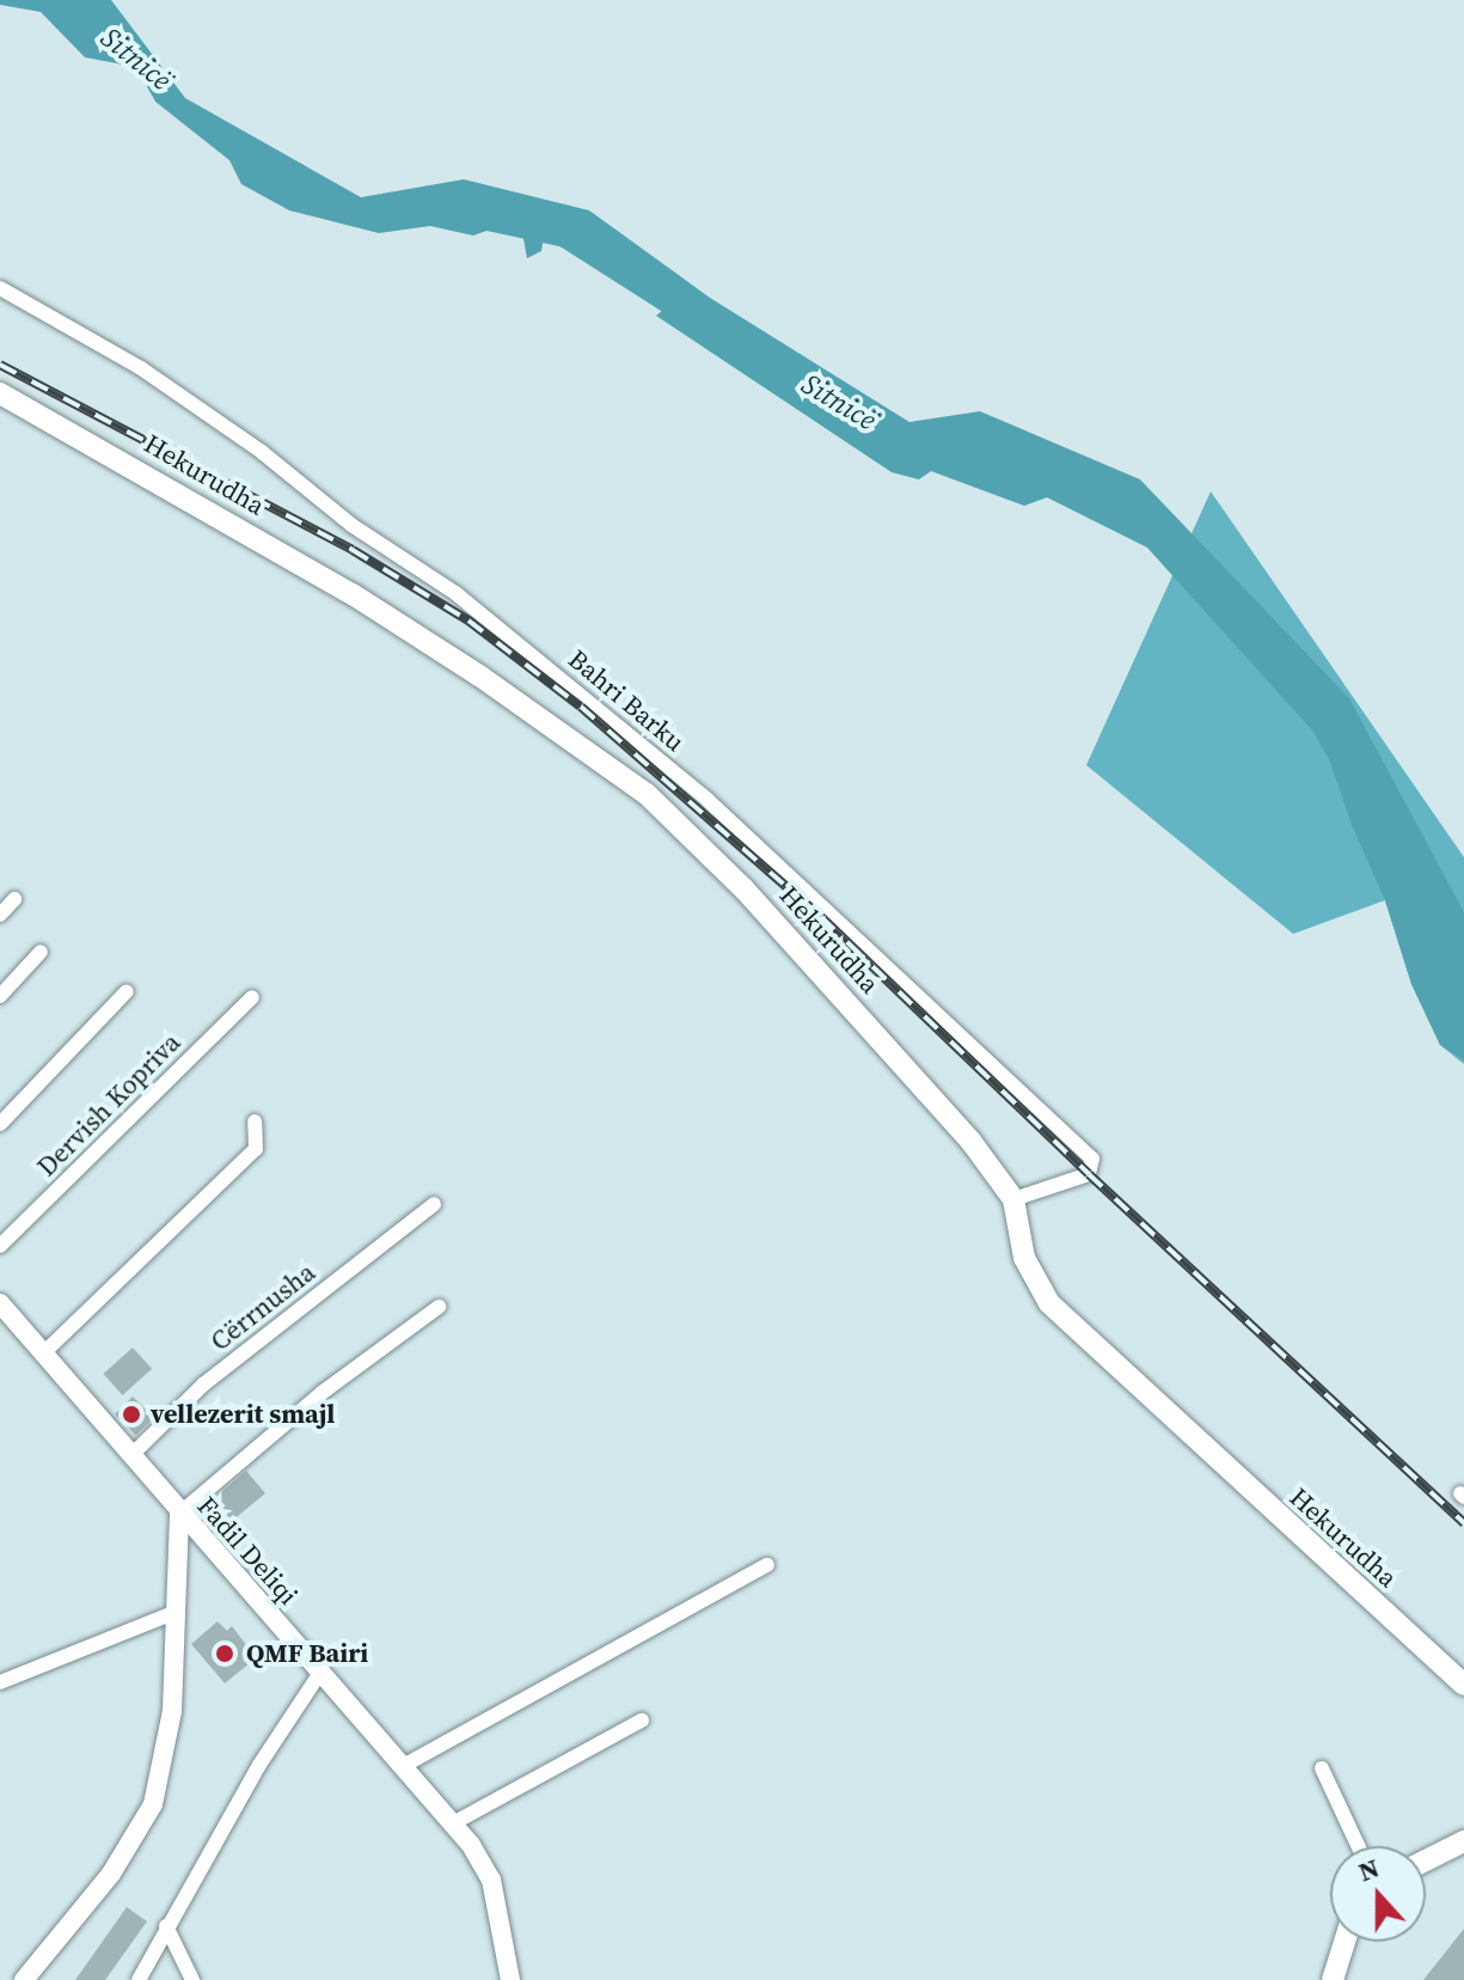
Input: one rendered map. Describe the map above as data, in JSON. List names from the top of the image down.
{
  "streets": {
    "main road": ["Hekurudha"],
    "street": [
      "Bahri Barku",
      "Dervish Kopriva",
      "Cërrnusha",
      "Fadil Deliqi"
    ]
  },
  "crossings": [
    ["Hekurudha", "Bahri Barku"],
    ["Cërrnusha", "Fadil Deliqi"]
  ],
  "water": ["Sitnicë"],
  "places": ["vellezerit smajl", "QMF Bairi"],
  "north": "top"
}
